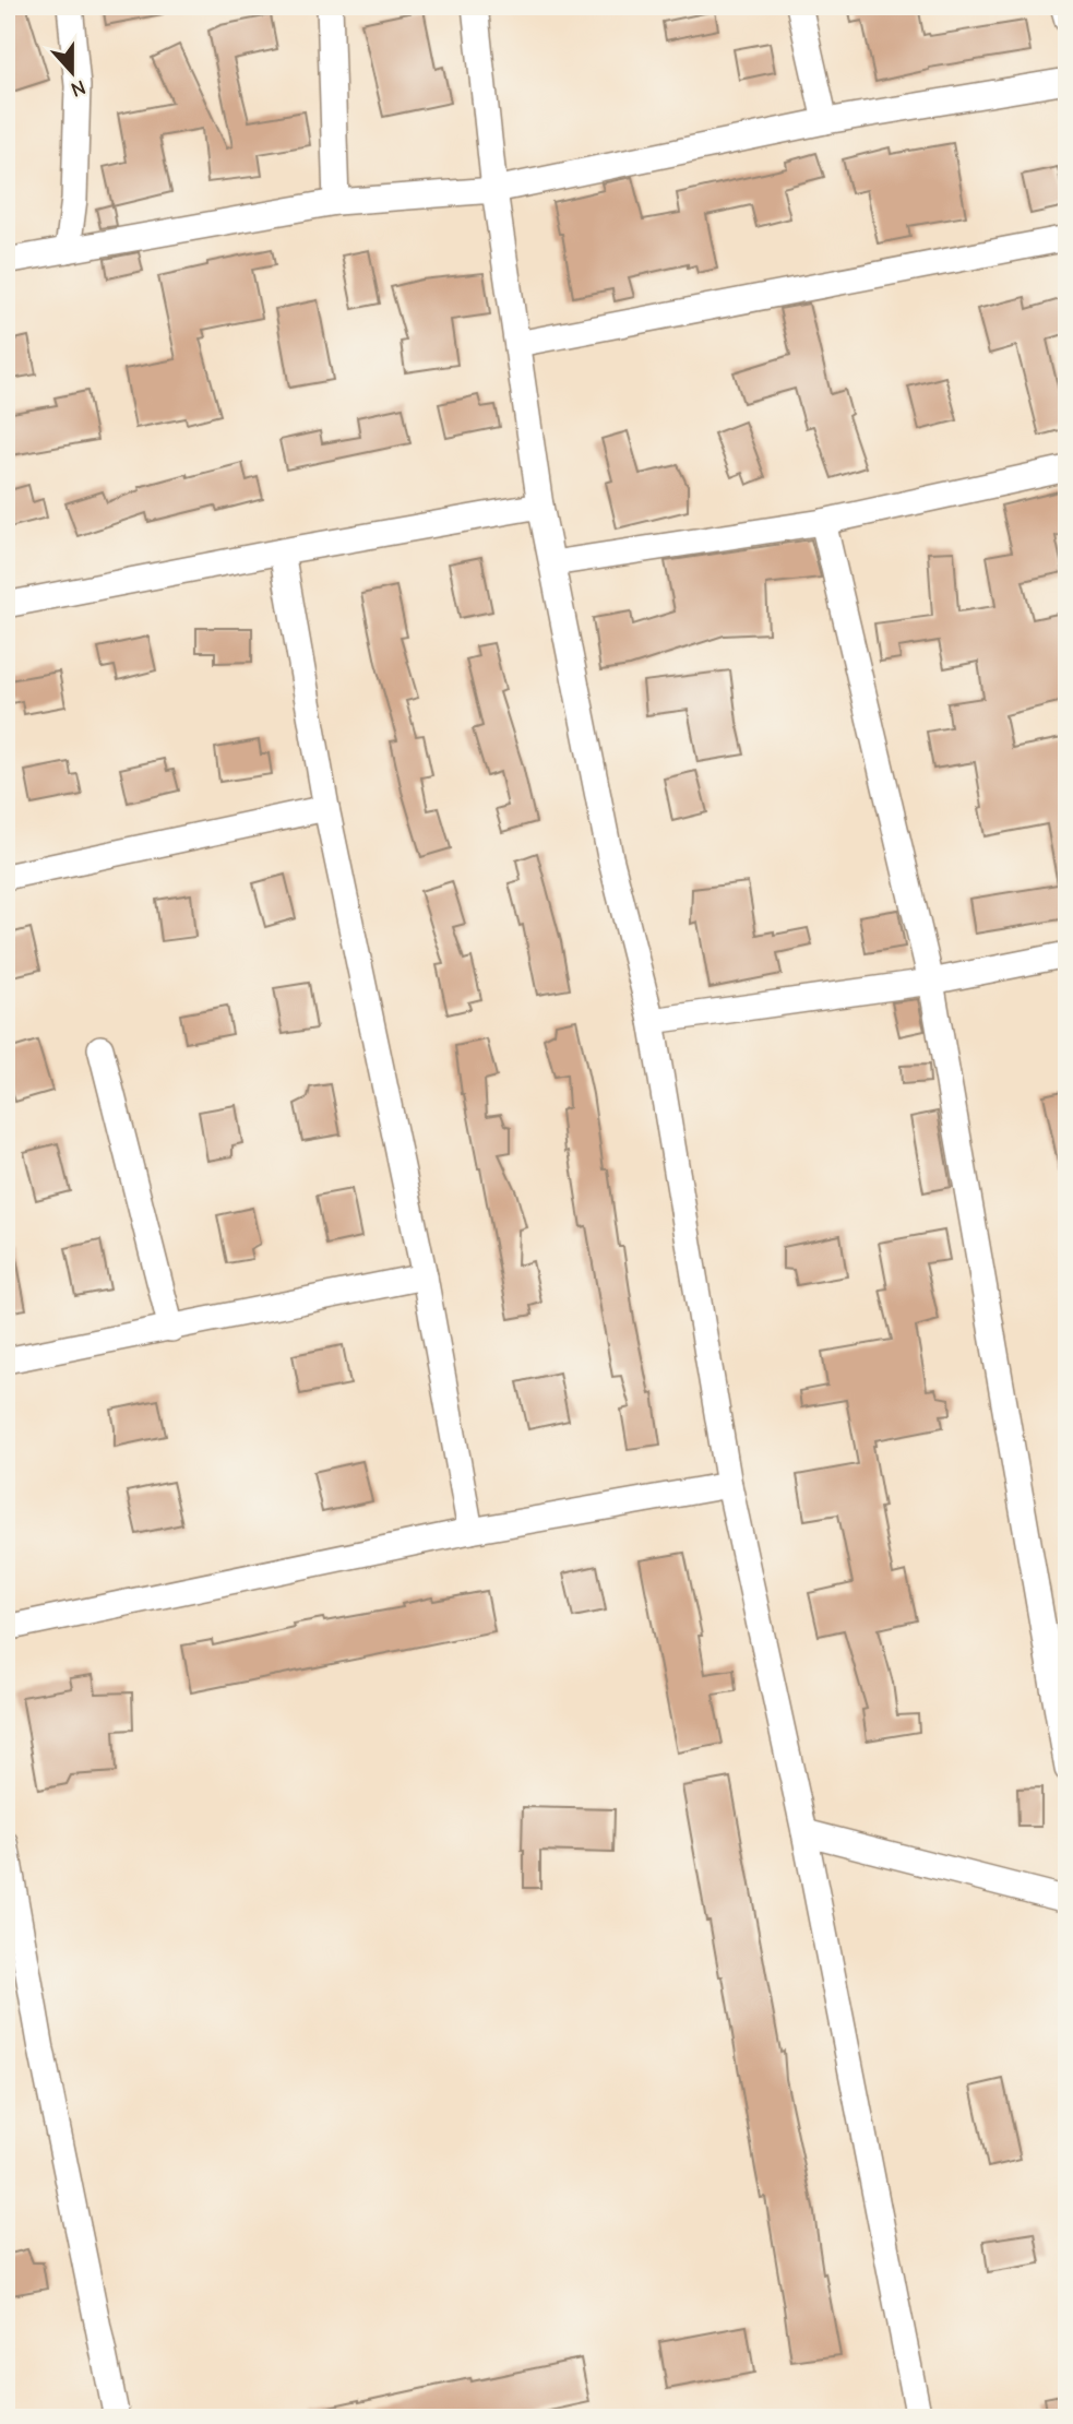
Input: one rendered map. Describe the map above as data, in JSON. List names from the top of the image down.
{
  "north": "bottom"
}
